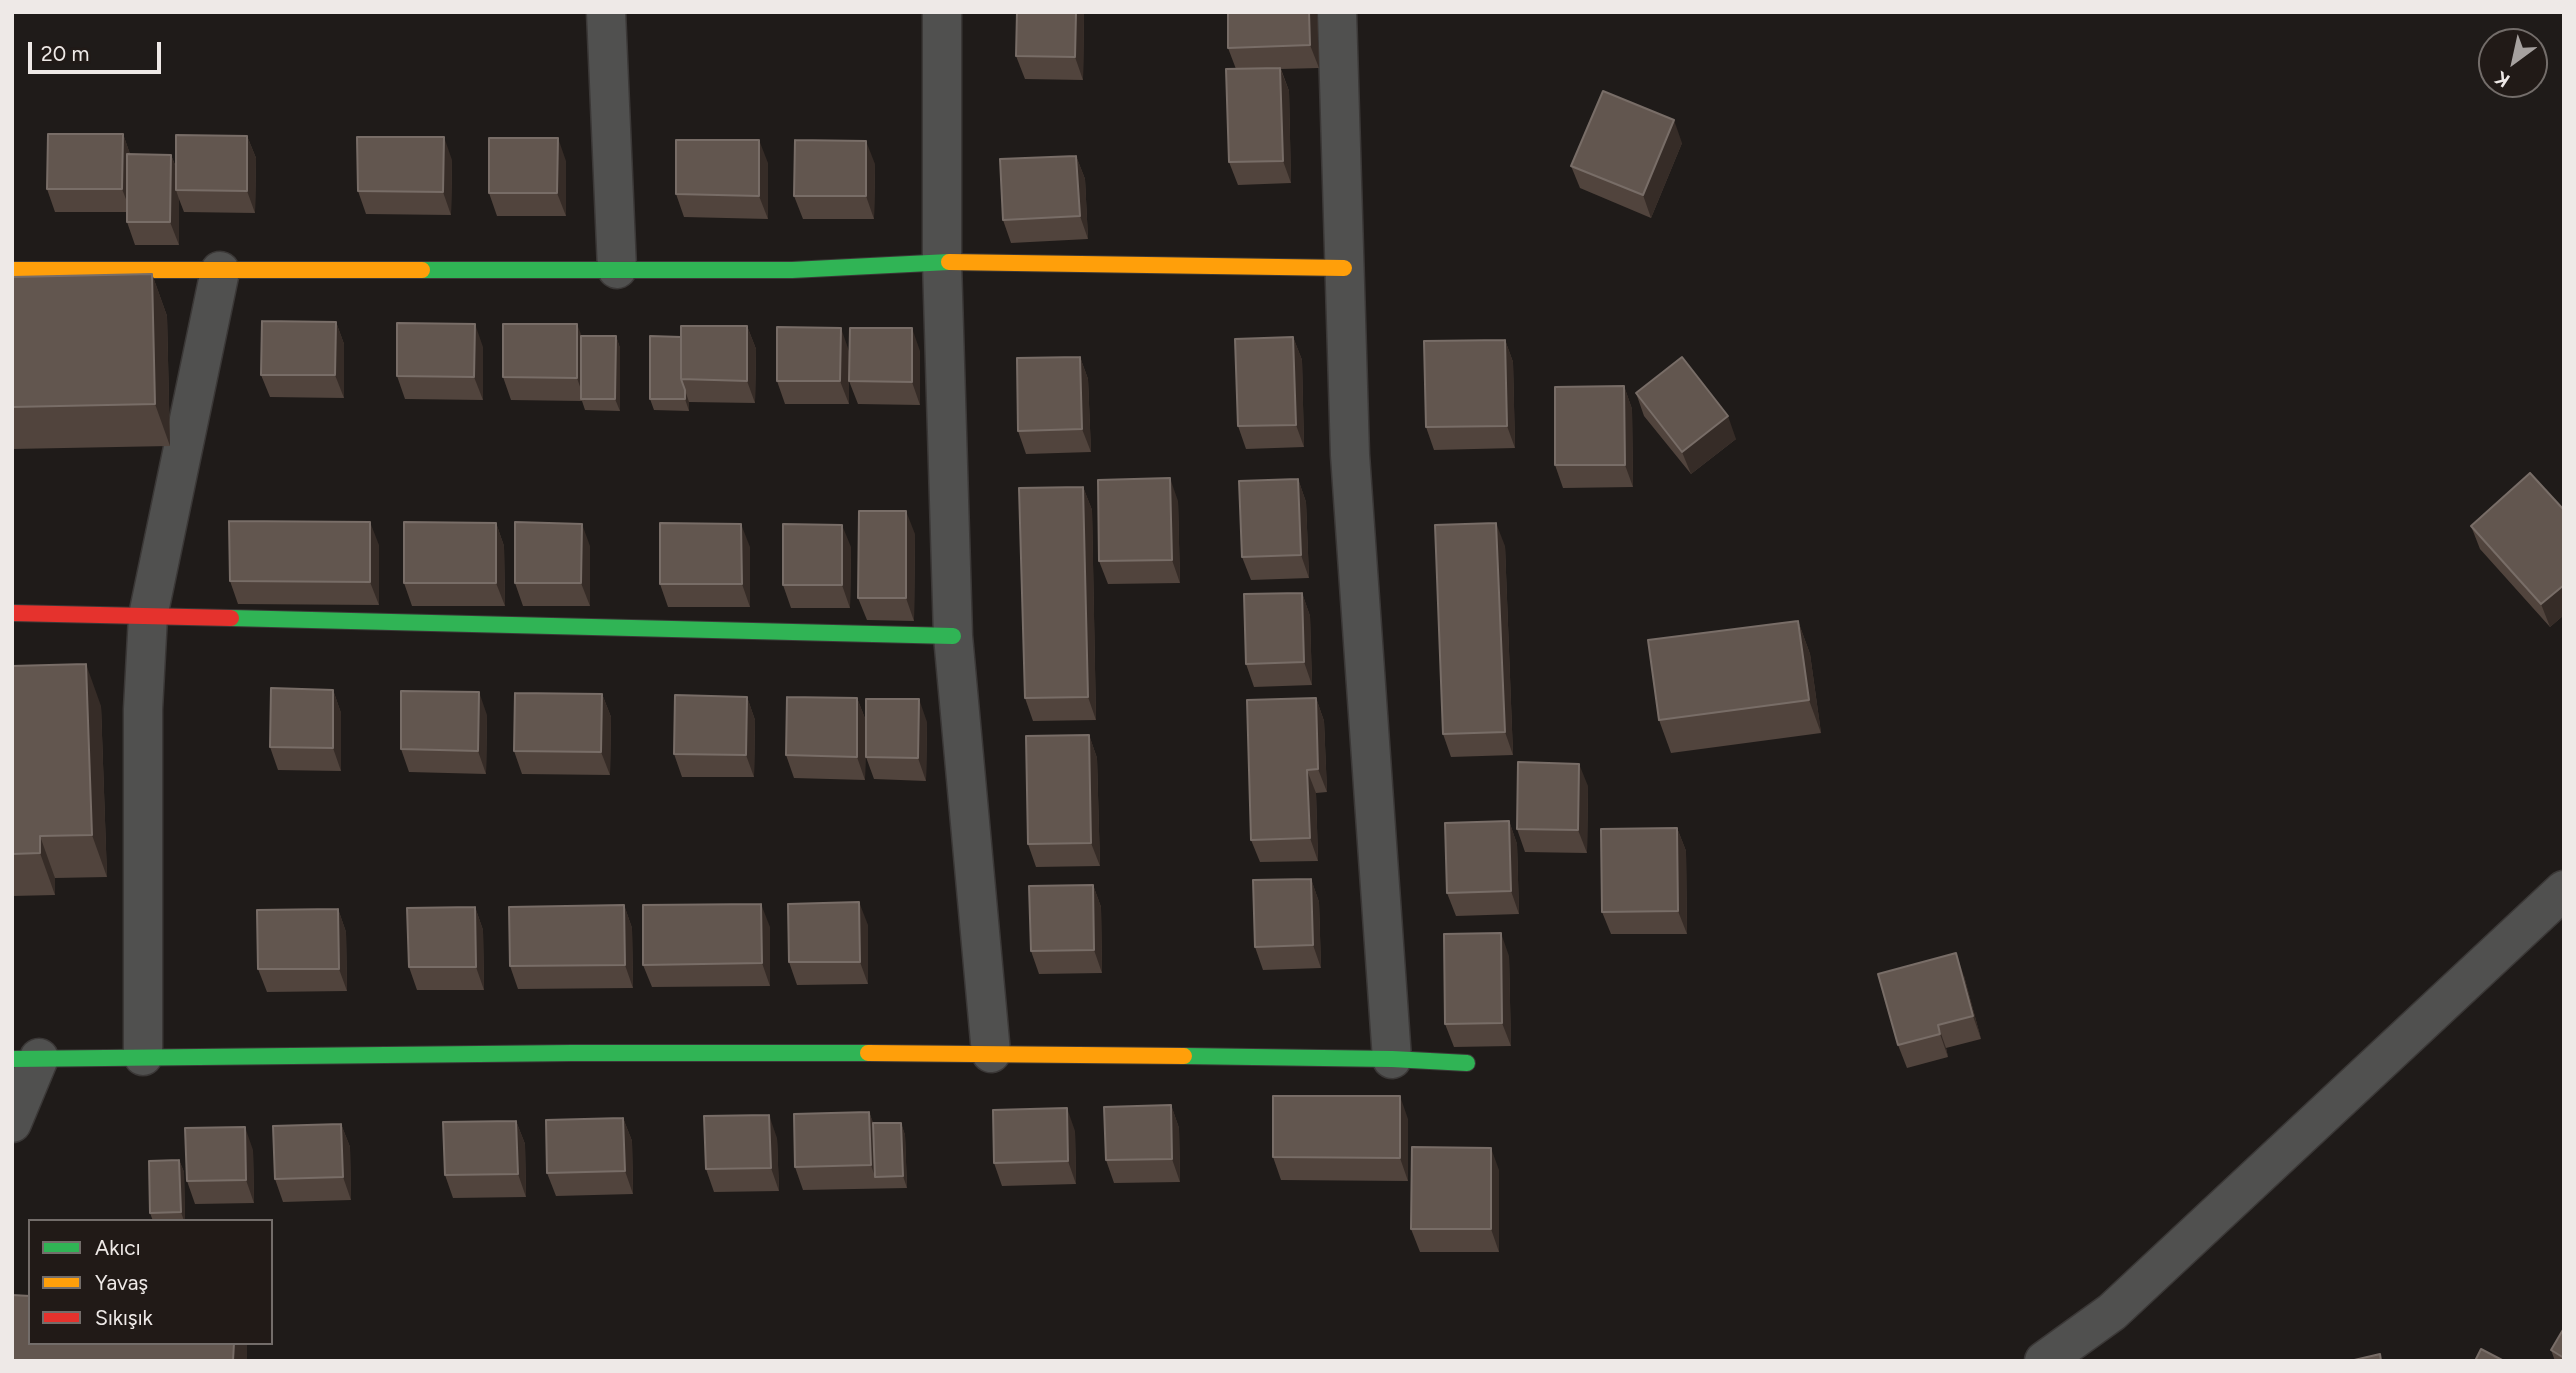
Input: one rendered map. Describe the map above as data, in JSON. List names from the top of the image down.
{
  "legend": ["Akıcı", "Yavaş", "Sıkışık"],
  "scale_bar": "20 m",
  "north": "bottom left"
}
